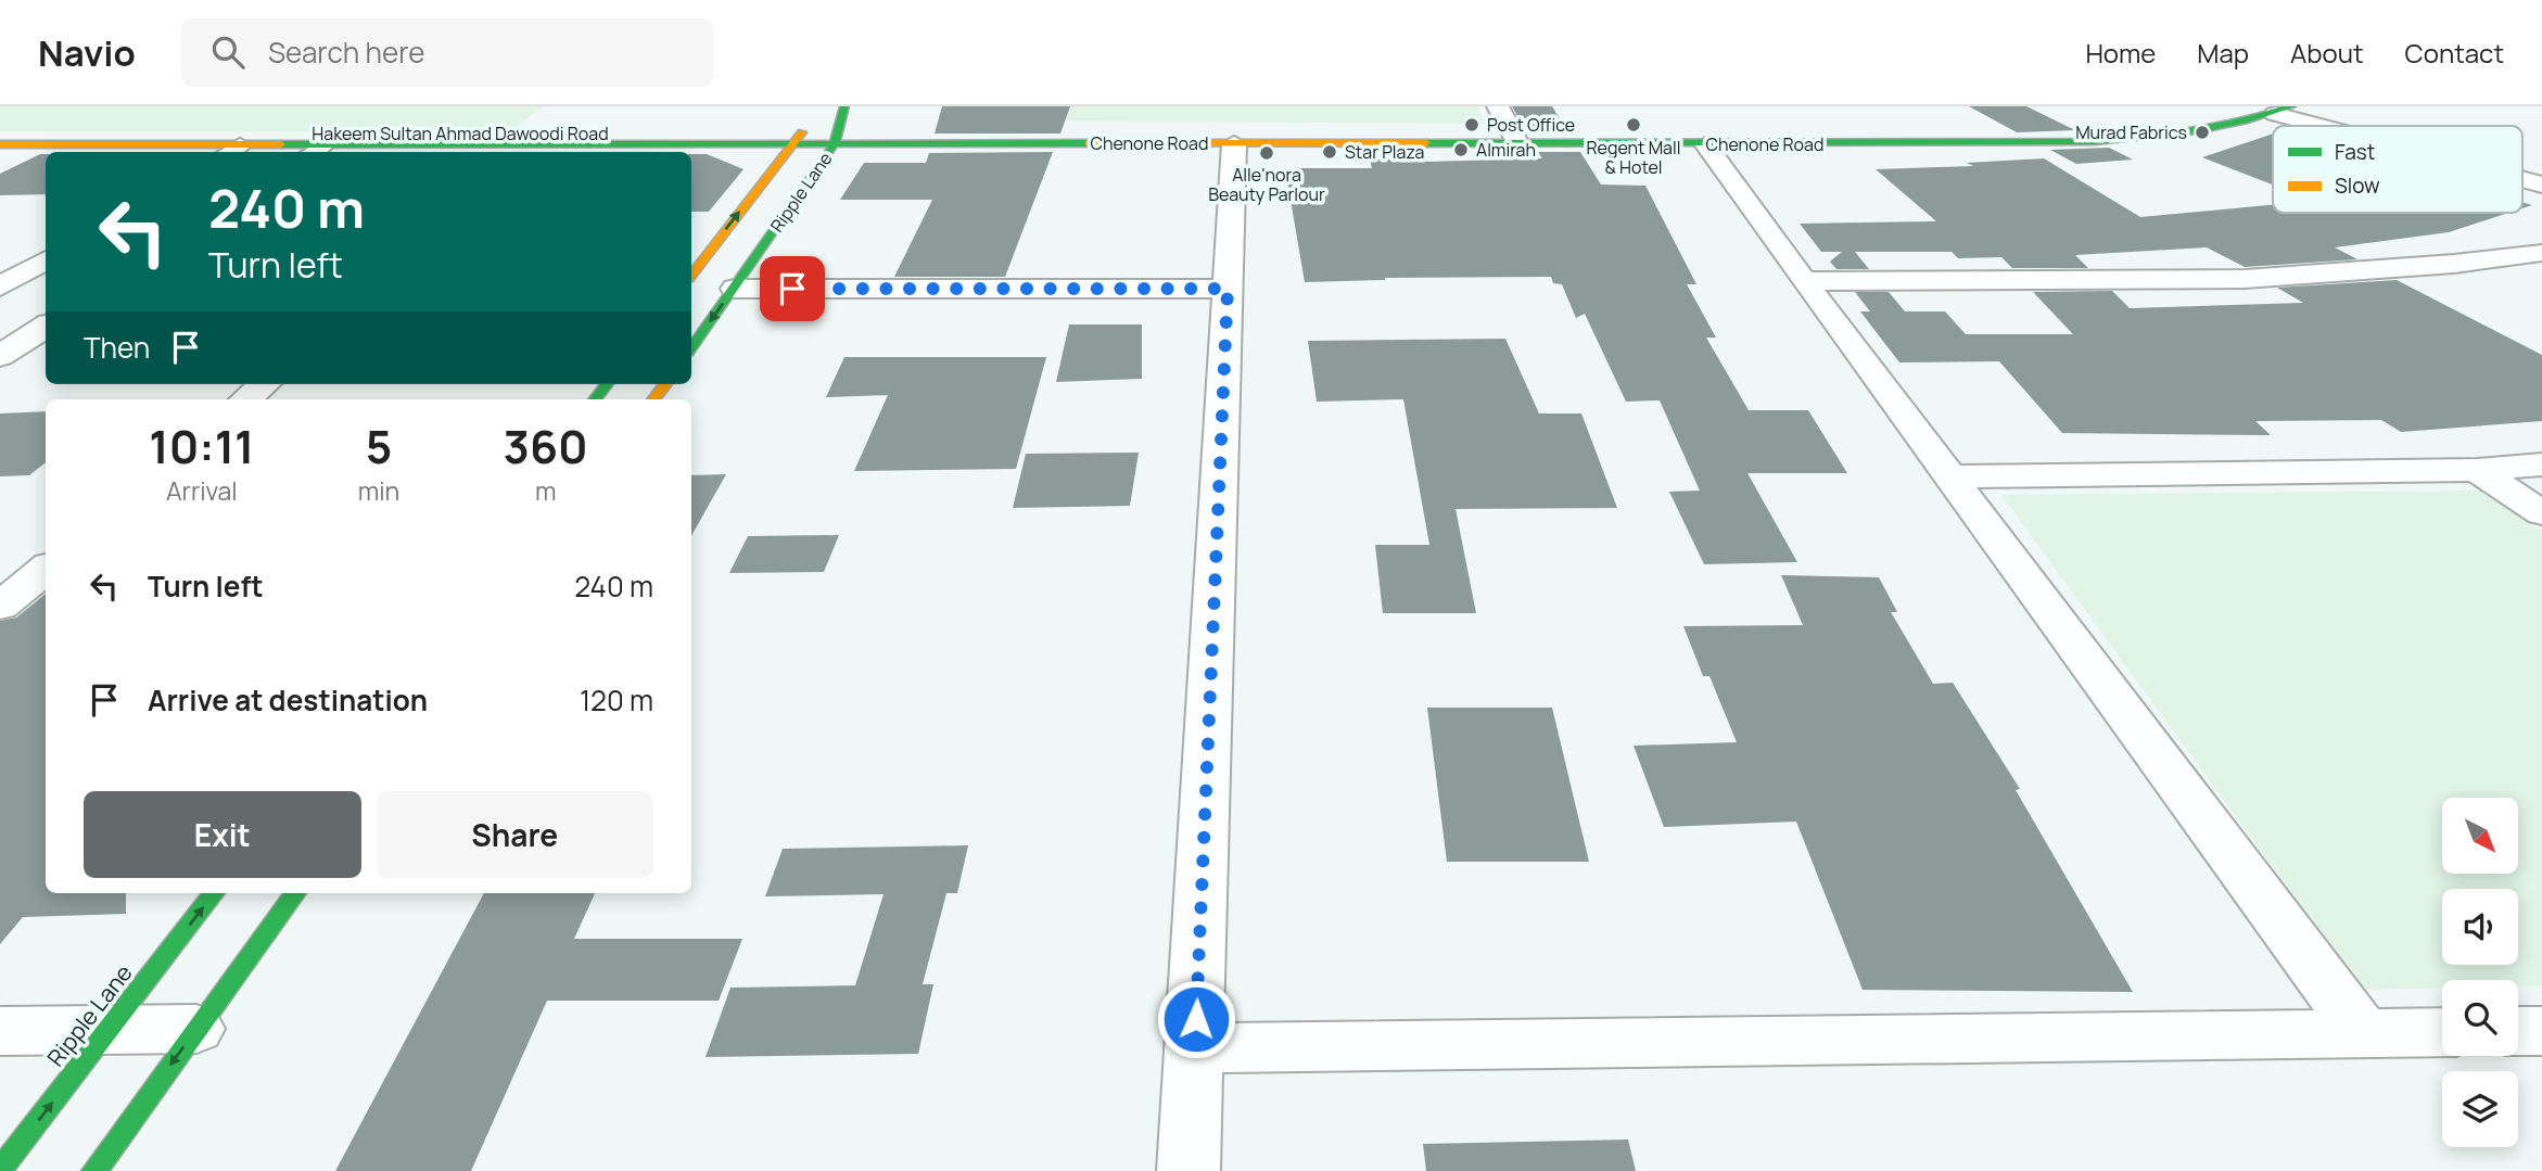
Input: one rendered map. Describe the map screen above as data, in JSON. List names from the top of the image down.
{
  "streets": {
    "street": ["Hakeem Sultan Ahmad Dawoodi Road", "Chenone Road", "Ripple Lane"]
  },
  "crossings": [
    ["Hakeem Sultan Ahmad Dawoodi Road", "Ripple Lane"]
  ],
  "places": [
    "Post Office",
    "Regent Mall & Hotel",
    "Murad Fabrics",
    "Almirah",
    "Star Plaza",
    "Alle'nora Beauty Parlour"
  ],
  "legend": ["Fast", "Slow"],
  "north": "bottom right",
  "page": {
    "header": "Navio",
    "search": "Search here",
    "nav": [
      "Home",
      "Map",
      "About",
      "Contact"
    ],
    "turn": ["240 m", "Turn left"],
    "then": "Then",
    "eta": [
      "10:11",
      "Arrival",
      "5",
      "min",
      "360",
      "m"
    ],
    "list": [
      {
        "name": "Turn left",
        "value": "240 m"
      },
      {
        "name": "Arrive at destination",
        "value": "120 m"
      }
    ],
    "buttons": ["Exit", "Share"]
  }
}
